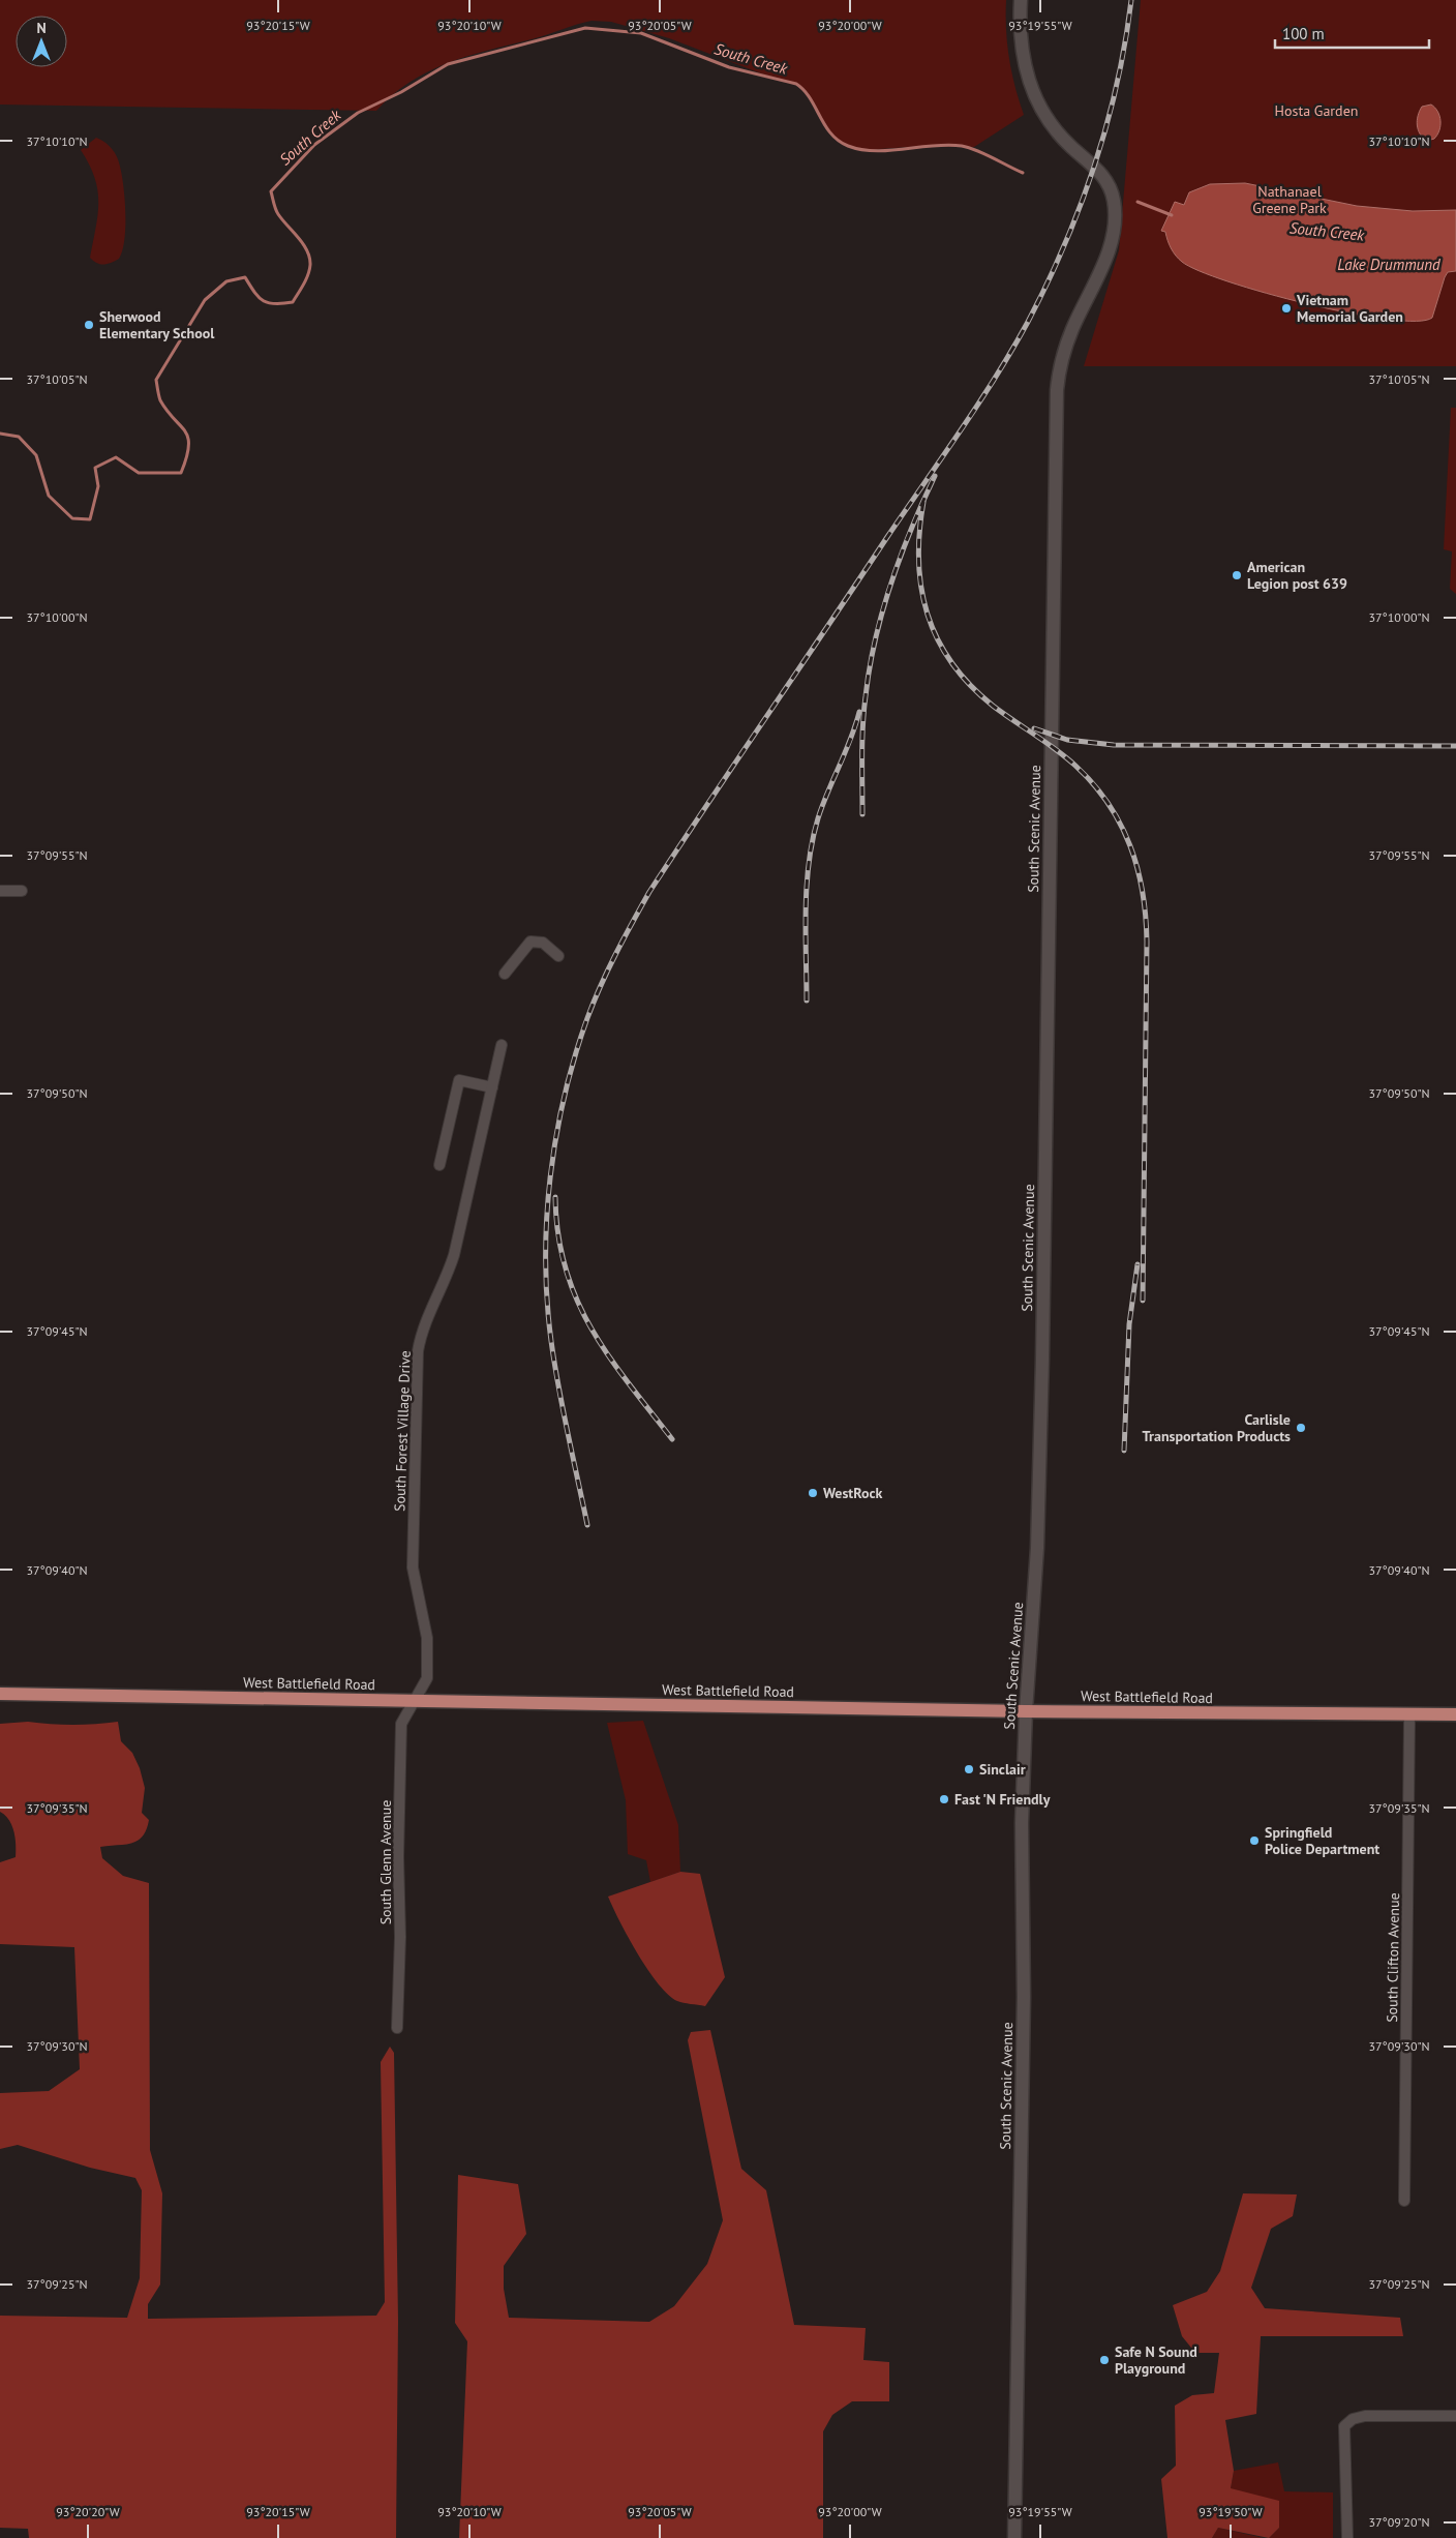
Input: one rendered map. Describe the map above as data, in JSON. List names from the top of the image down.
{
  "streets": {
    "main road": ["South Scenic Avenue", "West Battlefield Road"],
    "street": ["South Forest Village Drive", "South Glenn Avenue", "South Clifton Avenue"]
  },
  "crossings": [
    ["South Scenic Avenue", "West Battlefield Road"],
    ["South Forest Village Drive", "West Battlefield Road"],
    ["South Forest Village Drive", "South Glenn Avenue"],
    ["West Battlefield Road", "South Glenn Avenue"],
    ["West Battlefield Road", "South Clifton Avenue"]
  ],
  "water": ["South Creek", "Lake Drummund"],
  "parks": ["Hosta Garden", "Nathanael Greene Park"],
  "places": [
    "Vietnam Memorial Garden",
    "Sherwood Elementary School",
    "American Legion post 639",
    "Carlisle Transportation Products",
    "WestRock",
    "Sinclair",
    "Fast 'N Friendly",
    "Springfield Police Department",
    "Safe N Sound Playground"
  ],
  "scale_bar": "100 m",
  "north": "top",
  "coordinates": [
    "93°20'15\"W",
    "93°20'10\"W",
    "93°20'05\"W",
    "93°20'00\"W",
    "93°19'55\"W",
    "37°10'10\"N",
    "37°10'05\"N",
    "37°10'00\"N",
    "37°09'55\"N",
    "37°09'50\"N",
    "37°09'45\"N",
    "37°09'40\"N",
    "37°09'35\"N",
    "37°09'30\"N",
    "37°09'25\"N",
    "93°20'20\"W",
    "93°19'50\"W",
    "37°09'20\"N"
  ]
}
